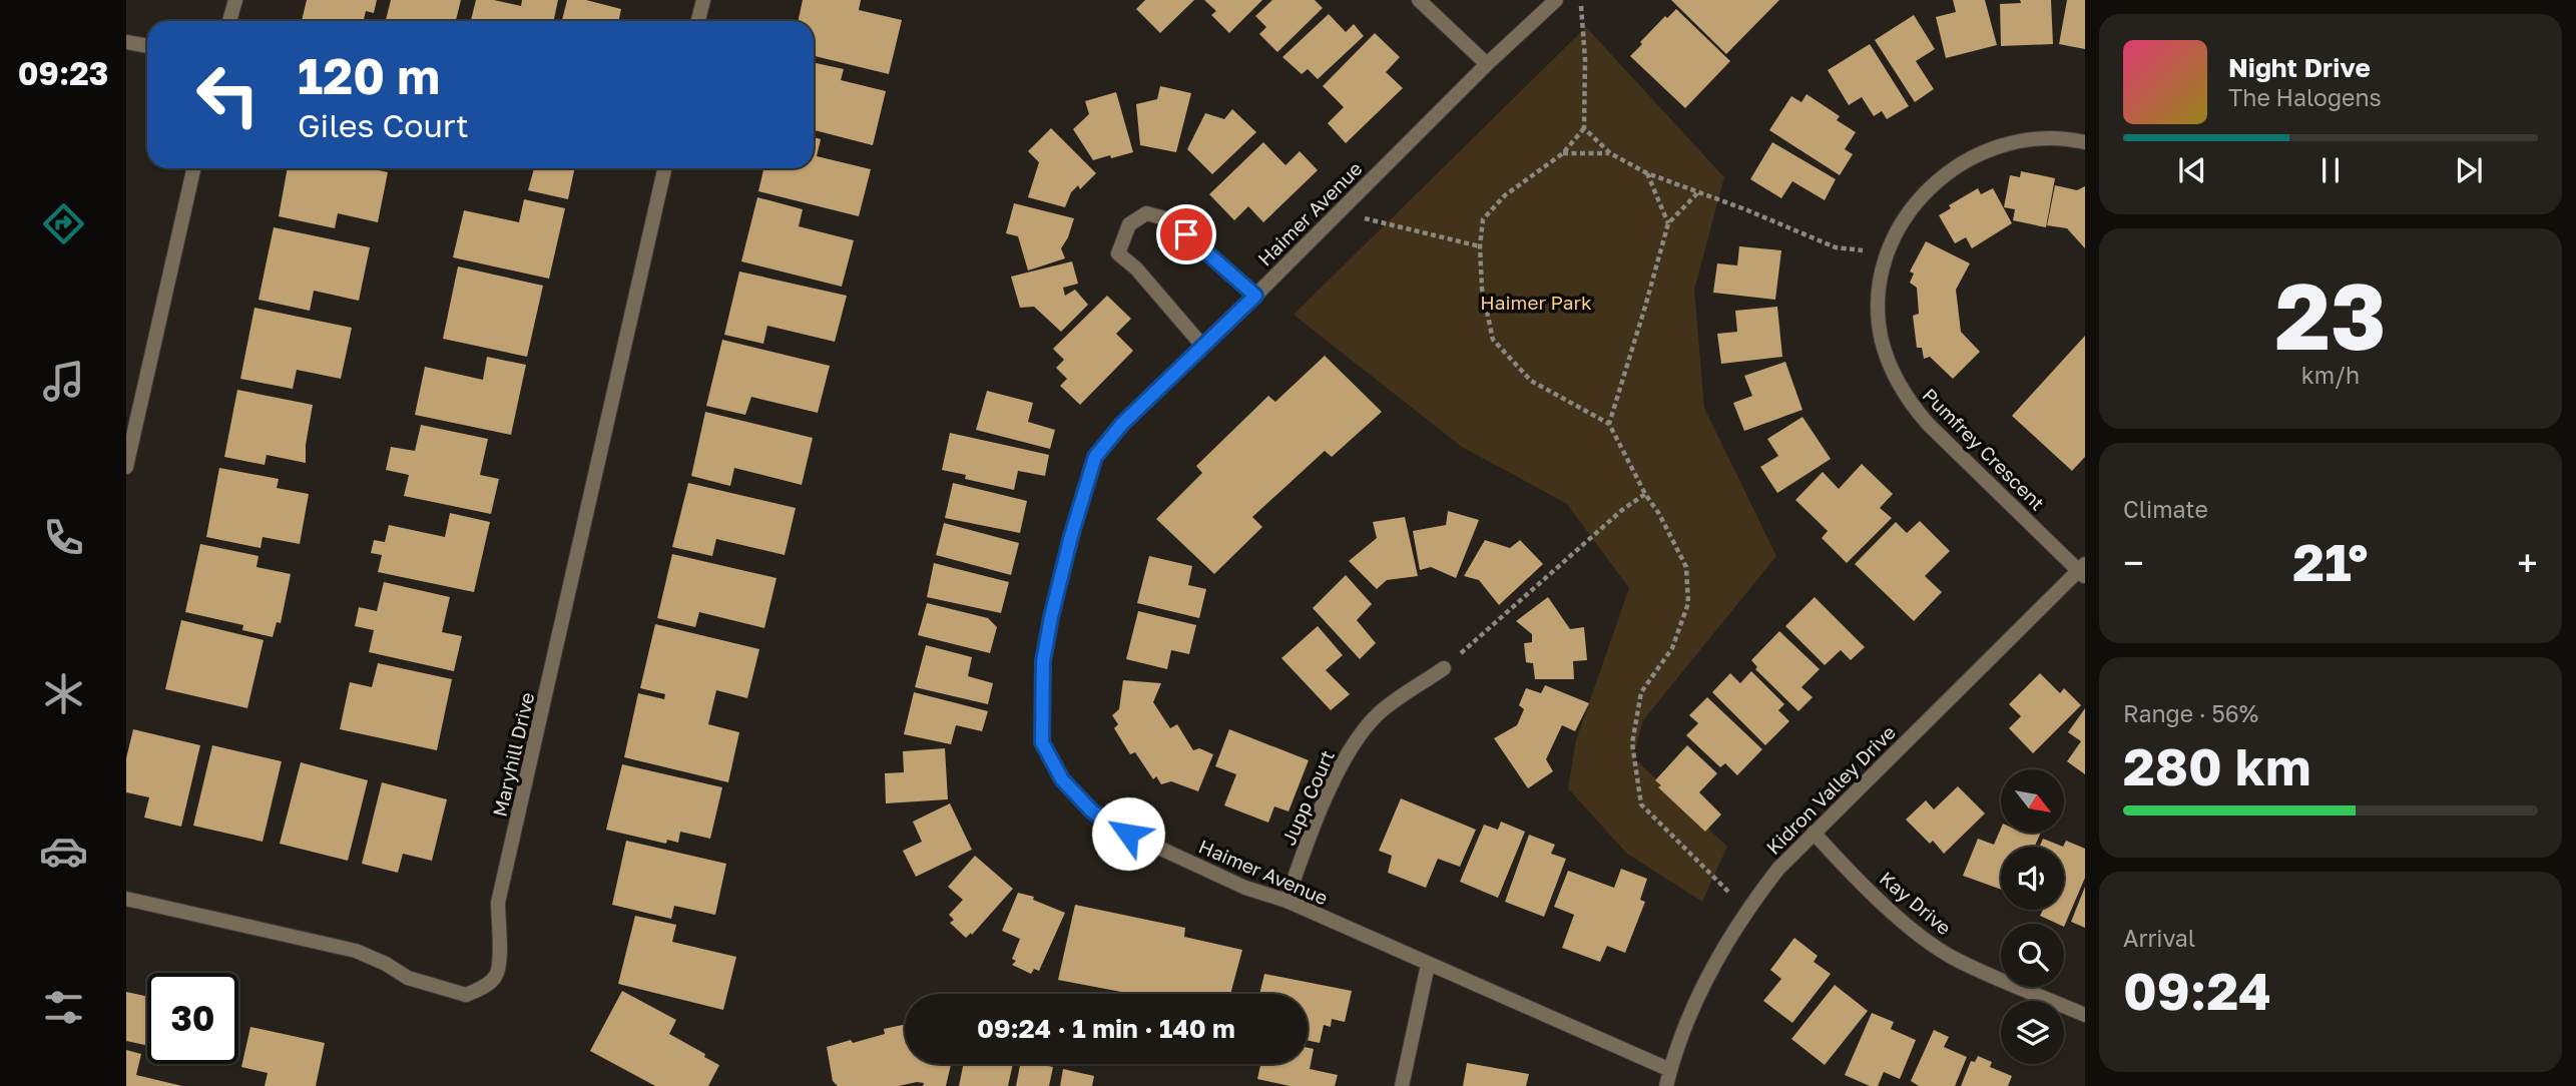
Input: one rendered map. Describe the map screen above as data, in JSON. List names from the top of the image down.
{
  "streets": {
    "street": [
      "Haimer Avenue",
      "Pumfrey Crescent",
      "Maryhill Drive",
      "Kidron Valley Drive",
      "Jupp Court",
      "Kay Drive"
    ]
  },
  "crossings": [
    ["Haimer Avenue", "Kidron Valley Drive"],
    ["Haimer Avenue", "Jupp Court"],
    ["Pumfrey Crescent", "Kidron Valley Drive"],
    ["Kidron Valley Drive", "Kay Drive"]
  ],
  "parks": ["Haimer Park"],
  "north": "bottom right",
  "page": {
    "tabs": "09:23",
    "turn": ["120 m", "Giles Court"],
    "song": ["Night Drive", "The Halogens"],
    "tile": [
      ["23", "km/h"],
      "Climate",
      ["Range · 56%", "280 km"],
      ["Arrival", "09:24"]
    ],
    "heat": ["−", "21°", "+"],
    "limit": "30",
    "trip": "09:24 · 1 min · 140 m"
  }
}
